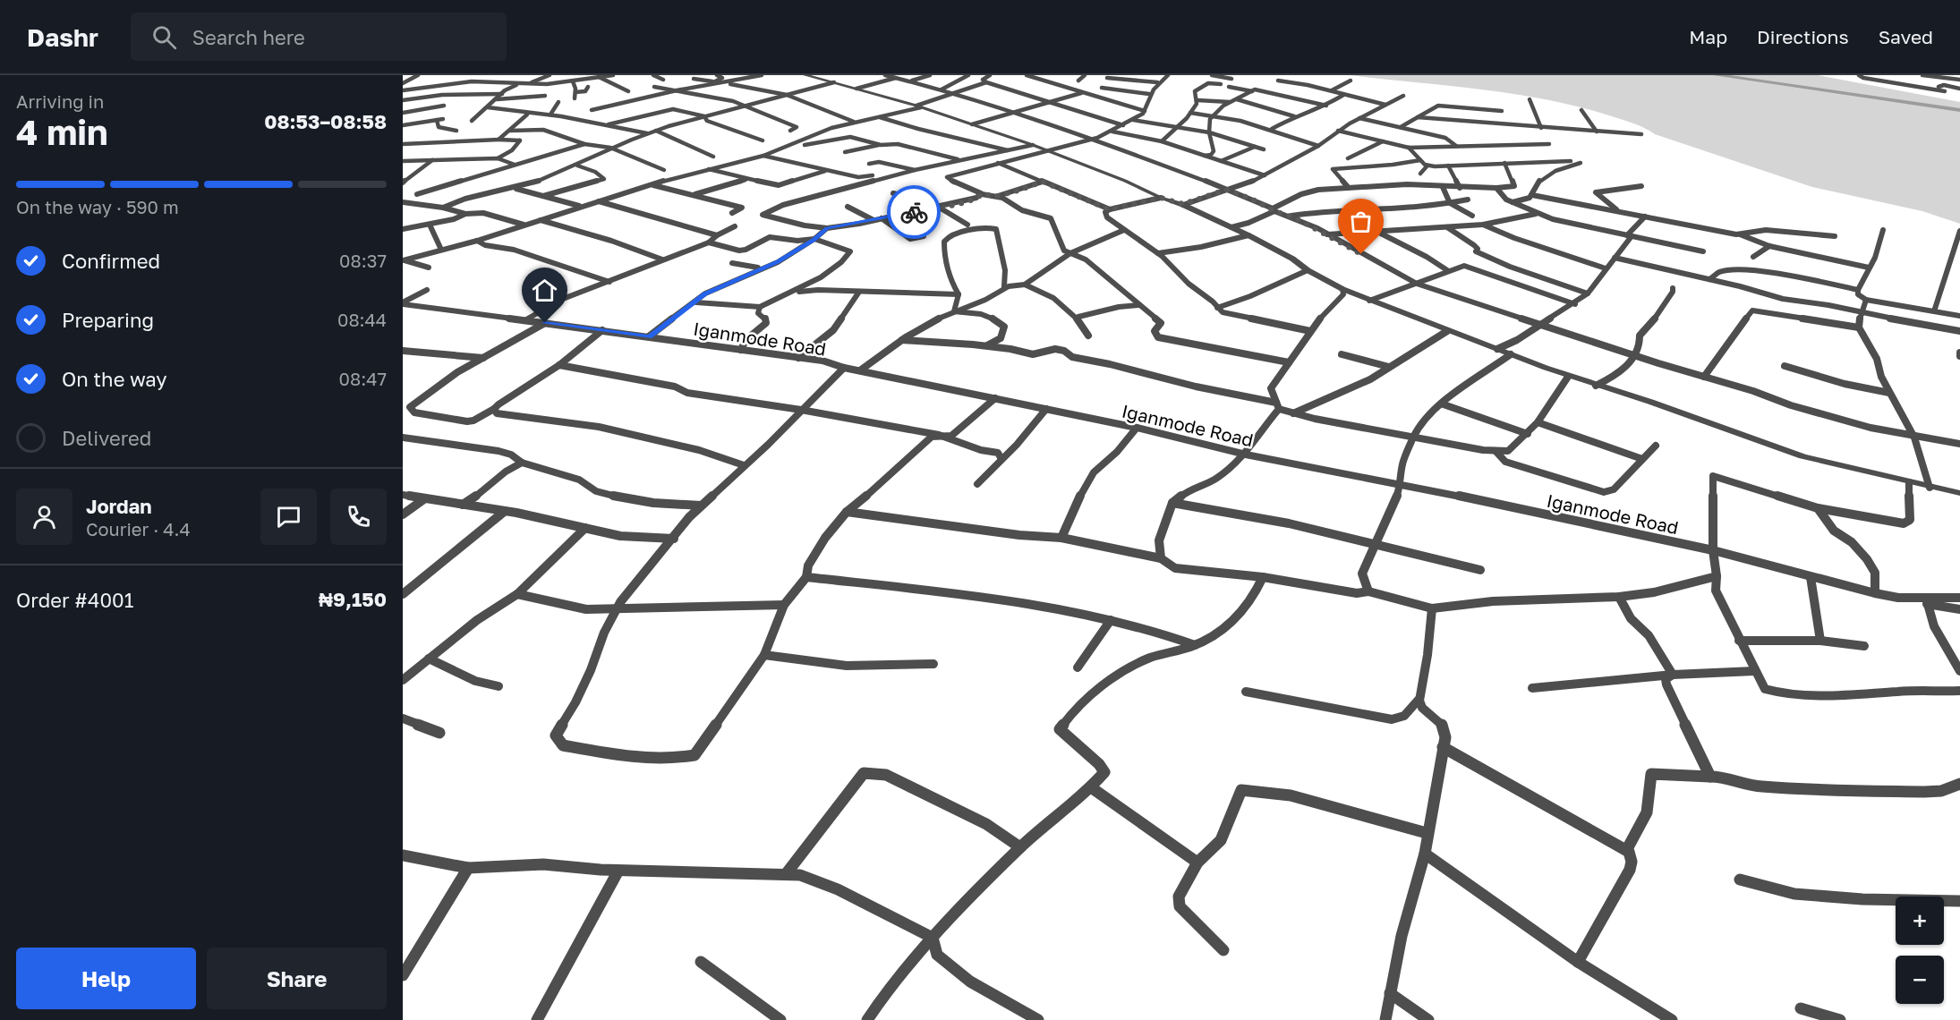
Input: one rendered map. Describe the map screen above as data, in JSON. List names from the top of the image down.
{
  "streets": {
    "street": ["Iganmode Road"]
  },
  "page": {
    "header": "Dashr",
    "search": "Search here",
    "nav": ["Map", "Directions", "Saved"],
    "heading": ["4 min", "Arriving in", "08:53–08:58"],
    "panel": [
      "Jordan",
      "Courier · 4.4",
      "Order #4001",
      "₦9,150"
    ],
    "bar": "On the way · 590 m",
    "list": [
      ["Confirmed", "08:37"],
      ["Preparing", "08:44"],
      ["On the way", "08:47"],
      "Delivered"
    ],
    "map_buttons": ["+", "−"],
    "buttons": ["Help", "Share"]
  }
}
